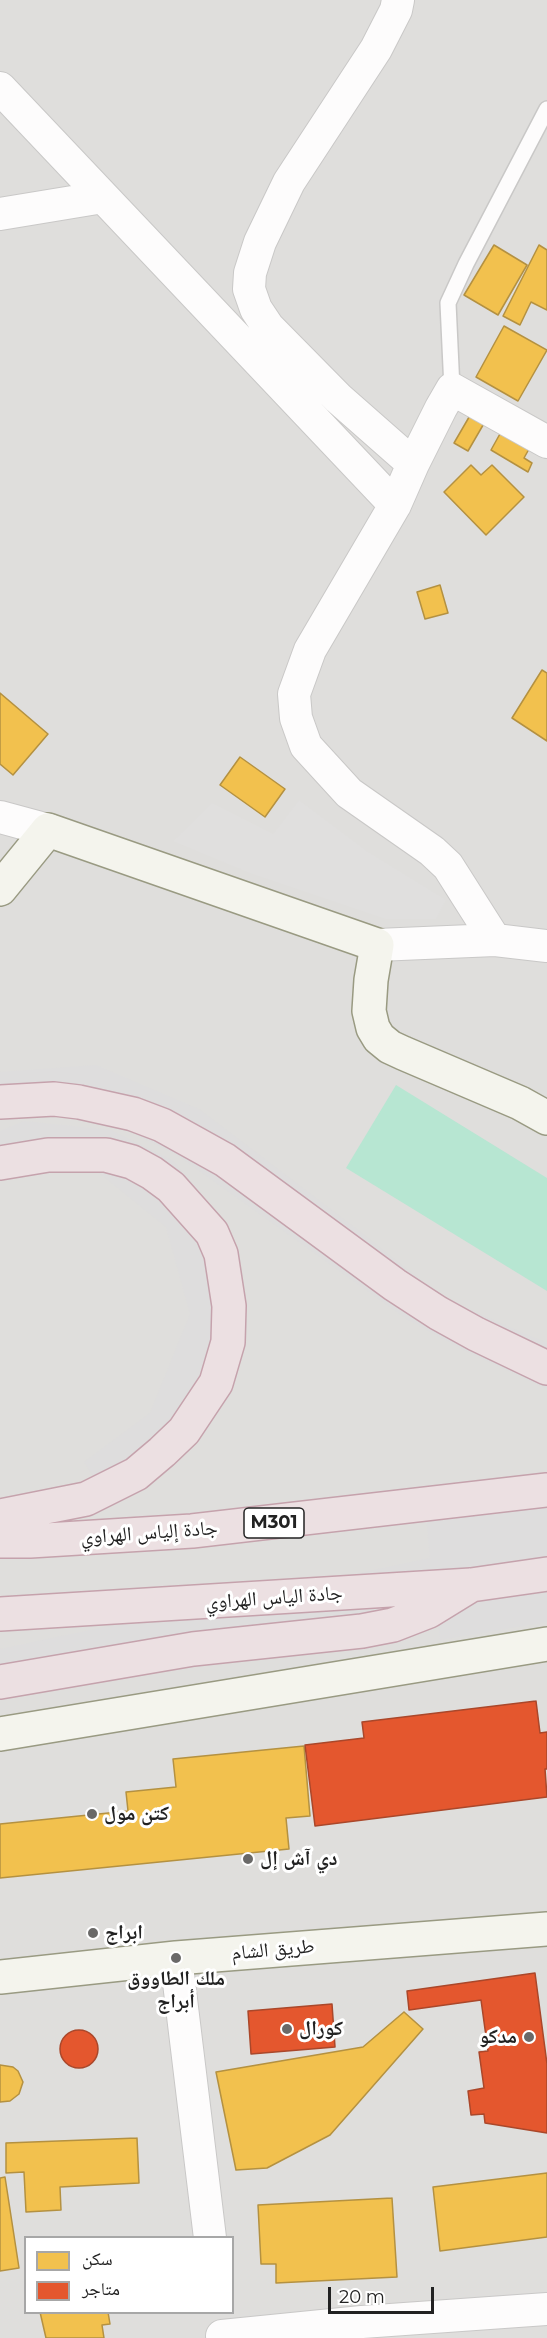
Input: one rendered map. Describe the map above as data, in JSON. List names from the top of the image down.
{
  "streets": {
    "highway": ["M301", "جادة إلياس الهراوي", "جادة الياس الهراوي"],
    "street": ["طريق الشام"]
  },
  "places": [
    "كتن مول",
    "دي آش إل",
    "ابراج",
    "ملك الطاووق أبراج",
    "كورال",
    "مدكو"
  ],
  "legend": ["سكن", "متاجر"],
  "scale_bar": "20 m"
}
